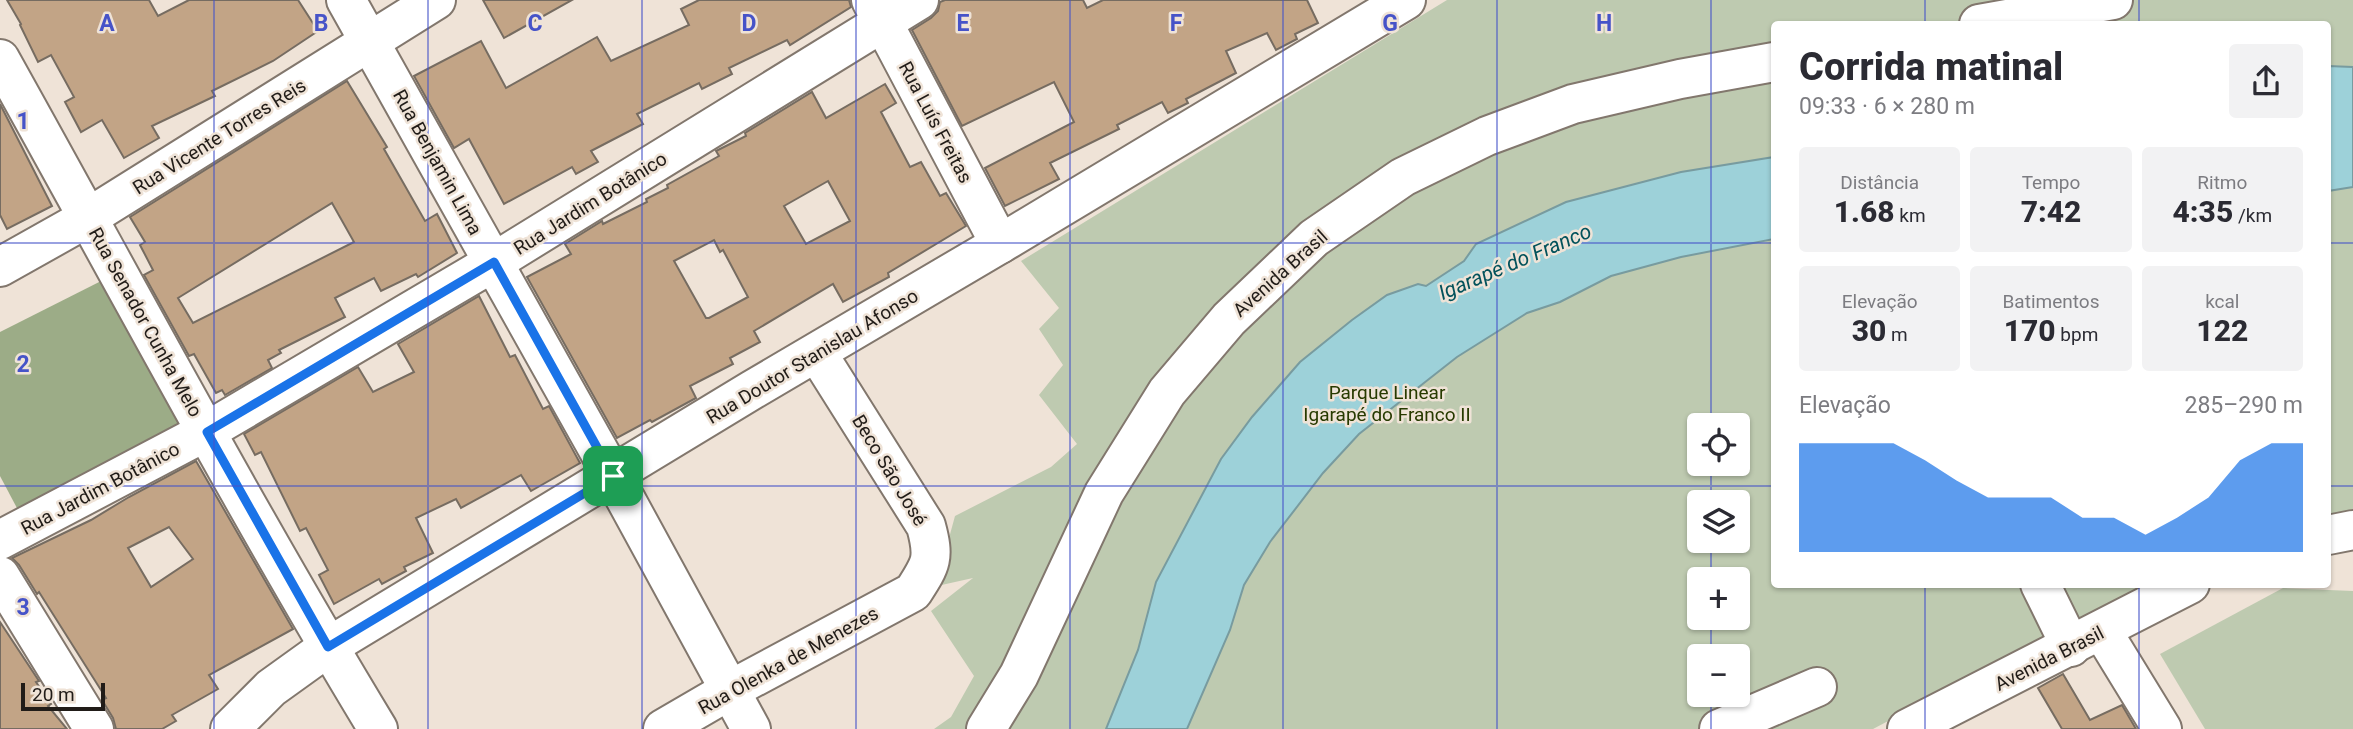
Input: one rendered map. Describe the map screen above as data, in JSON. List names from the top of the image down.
{
  "streets": {
    "main road": [
      "Rua Luís Freitas",
      "Rua Vicente Torres Reis",
      "Rua Benjamin Lima",
      "Rua Jardim Botânico",
      "Avenida Brasil",
      "Rua Senador Cunha Melo",
      "Rua Doutor Stanislau Afonso",
      "Beco São José",
      "Rua Olenka de Menezes"
    ]
  },
  "crossings": [
    ["Rua Luís Freitas", "Rua Jardim Botânico"],
    ["Rua Luís Freitas", "Rua Doutor Stanislau Afonso"],
    ["Rua Vicente Torres Reis", "Rua Benjamin Lima"],
    ["Rua Vicente Torres Reis", "Rua Senador Cunha Melo"],
    ["Rua Benjamin Lima", "Rua Jardim Botânico"],
    ["Rua Benjamin Lima", "Rua Doutor Stanislau Afonso"],
    ["Rua Benjamin Lima", "Rua Olenka de Menezes"],
    ["Rua Jardim Botânico", "Rua Senador Cunha Melo"],
    ["Rua Senador Cunha Melo", "Rua Doutor Stanislau Afonso"],
    ["Rua Doutor Stanislau Afonso", "Beco São José"],
    ["Beco São José", "Rua Olenka de Menezes"]
  ],
  "water": ["Igarapé do Franco"],
  "parks": ["Parque Linear Igarapé do Franco II"],
  "scale_bar": "20 m",
  "page": {
    "heading": ["Corrida matinal", "09:33 · 6 × 280 m"],
    "stats": [
      ["Distância", "1.68 km"],
      ["Tempo", "7:42"],
      ["Ritmo", "4:35 /km"],
      ["Elevação", "30 m"],
      ["Batimentos", "170 bpm"],
      ["kcal", "122"]
    ],
    "chart": ["Elevação", "285–290 m"],
    "map_buttons": ["+", "−"],
    "scale": "20 m"
  },
  "grid": {
    "columns": [
      "A",
      "B",
      "C",
      "D",
      "E",
      "F",
      "G",
      "H"
    ],
    "rows": ["1", "2", "3"]
  }
}
